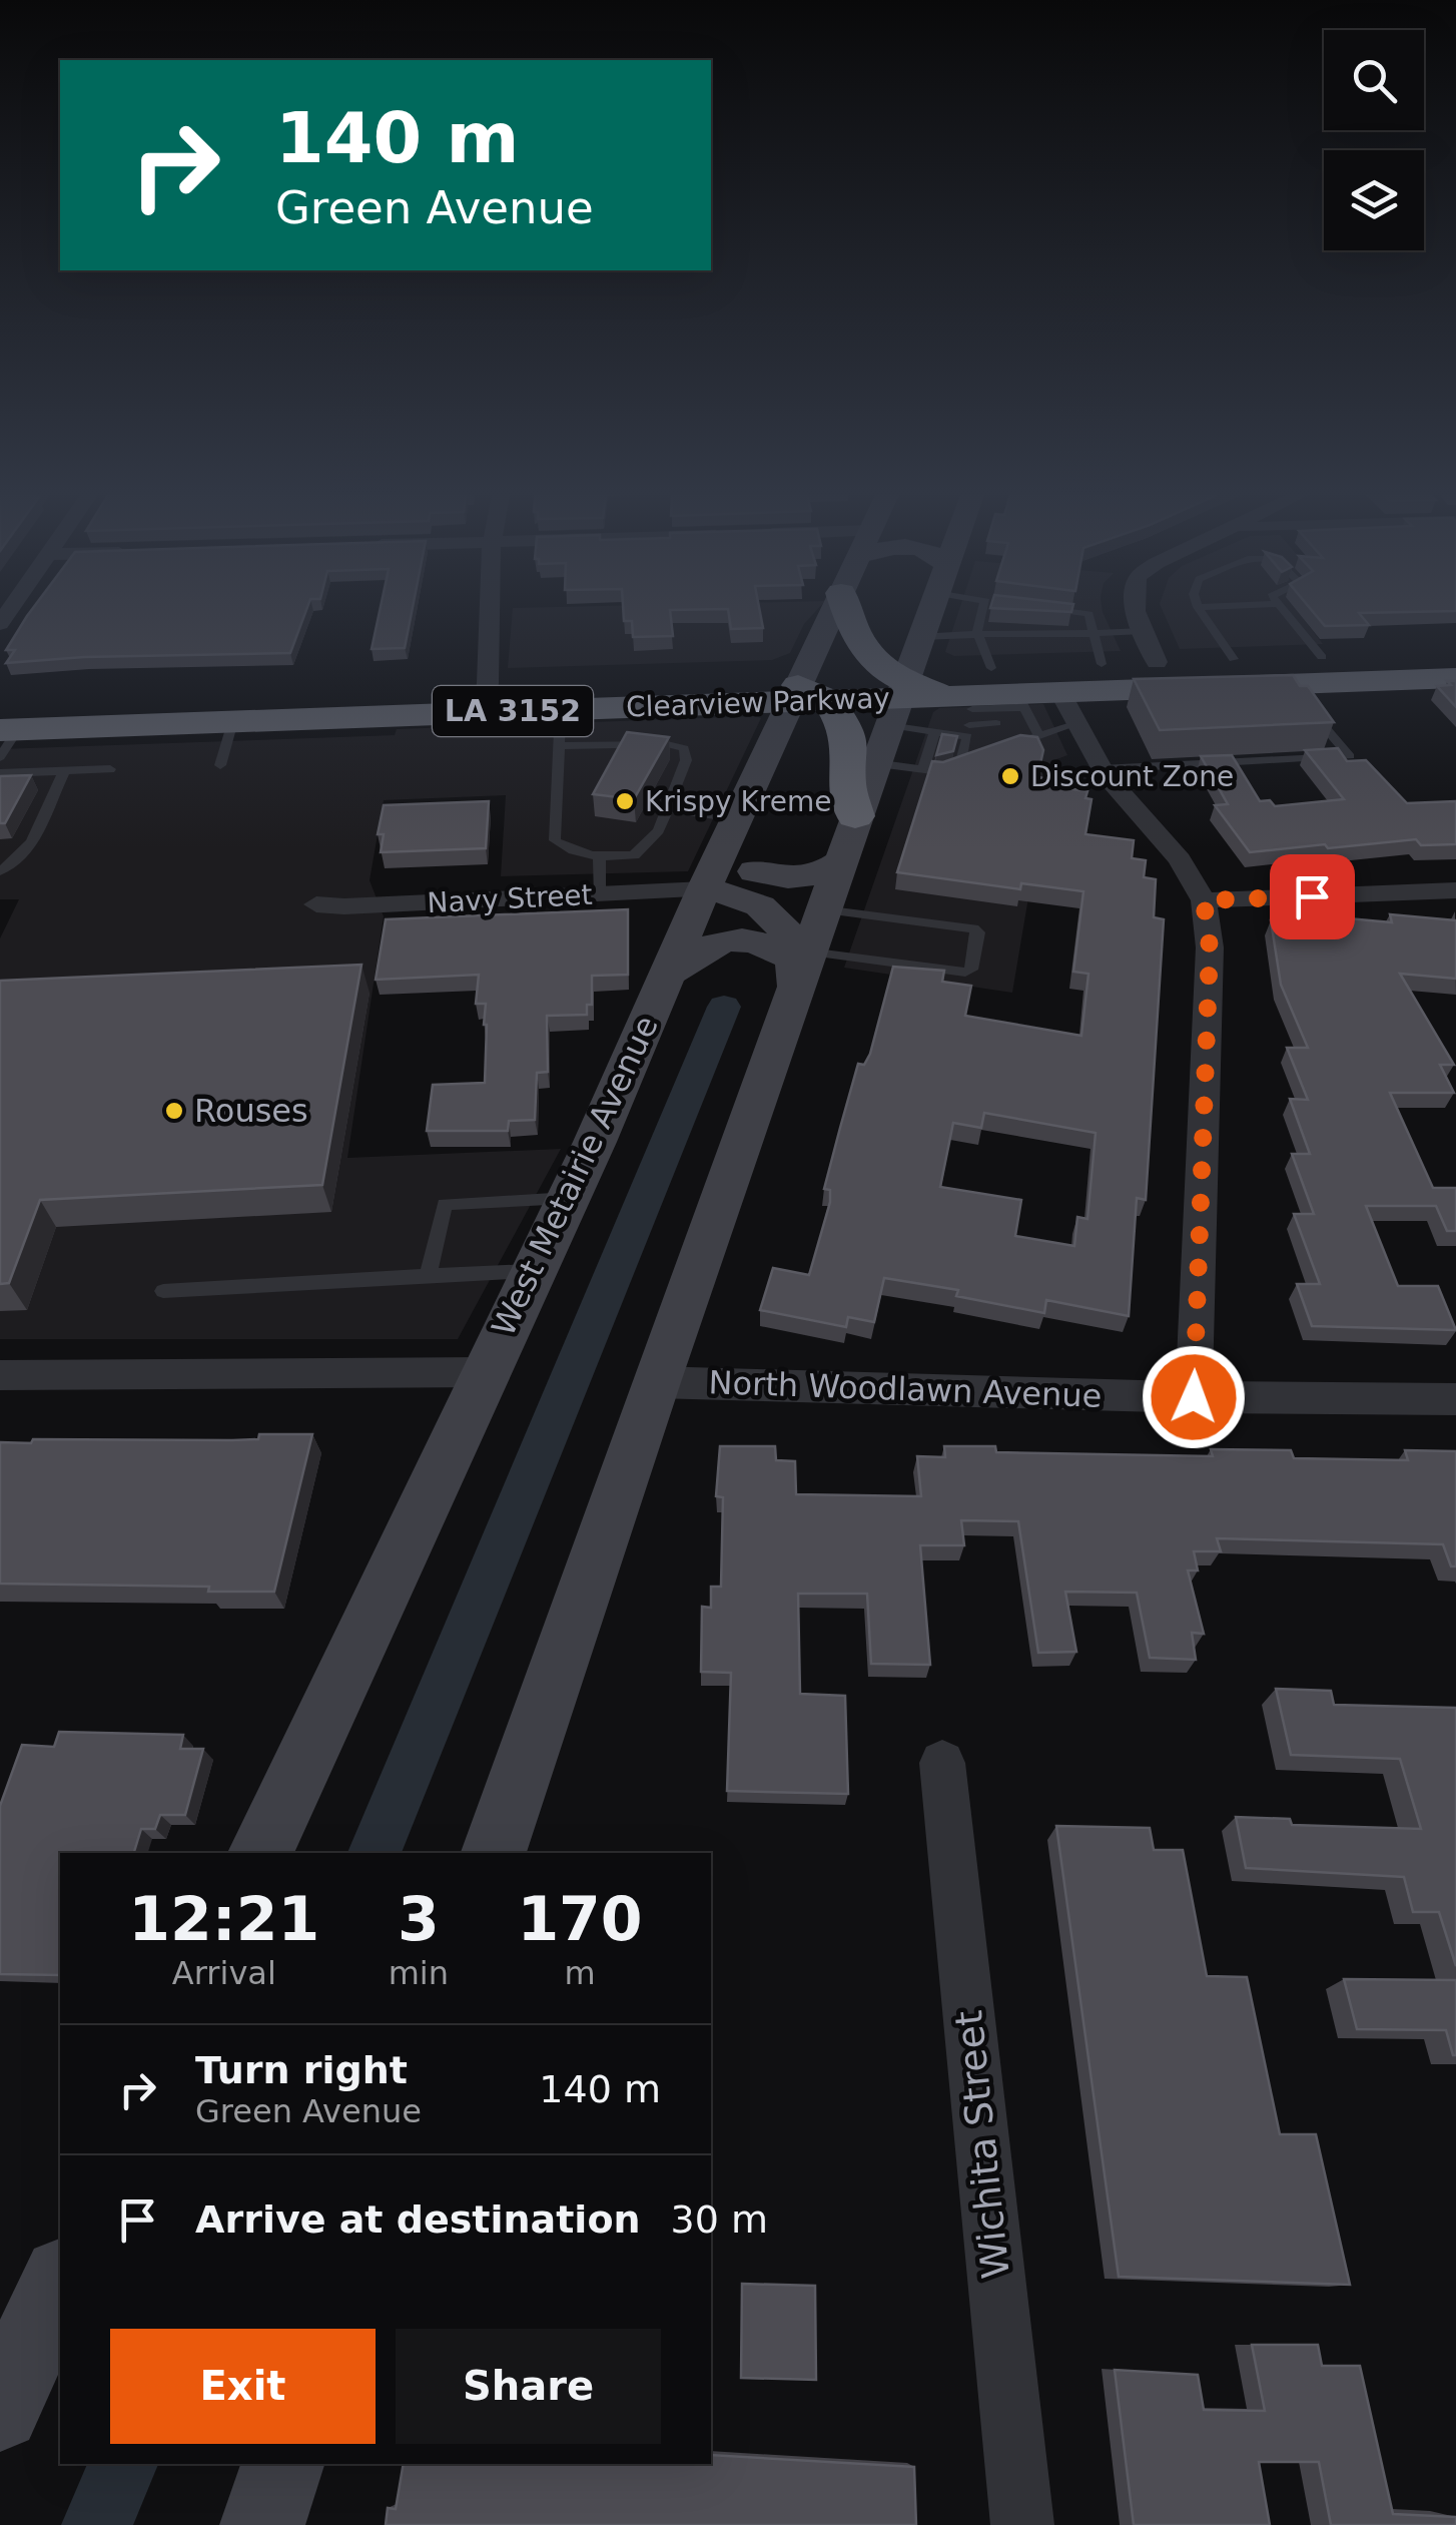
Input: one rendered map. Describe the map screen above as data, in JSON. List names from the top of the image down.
{
  "streets": {
    "highway": ["Clearview Parkway", "LA 3152"],
    "main road": ["West Metairie Avenue"],
    "street": ["Navy Street", "North Woodlawn Avenue", "Wichita Street"]
  },
  "crossings": [
    ["Clearview Parkway", "West Metairie Avenue"],
    ["Navy Street", "West Metairie Avenue"]
  ],
  "places": ["Discount Zone", "Krispy Kreme", "Rouses"],
  "page": {
    "turn": ["140 m", "Green Avenue"],
    "eta": [
      "12:21",
      "Arrival",
      "3",
      "min",
      "170",
      "m"
    ],
    "list": [
      {
        "name": "Turn right",
        "note": "Green Avenue",
        "value": "140 m"
      },
      {
        "name": "Arrive at destination",
        "value": "30 m"
      }
    ],
    "buttons": ["Exit", "Share"]
  }
}
